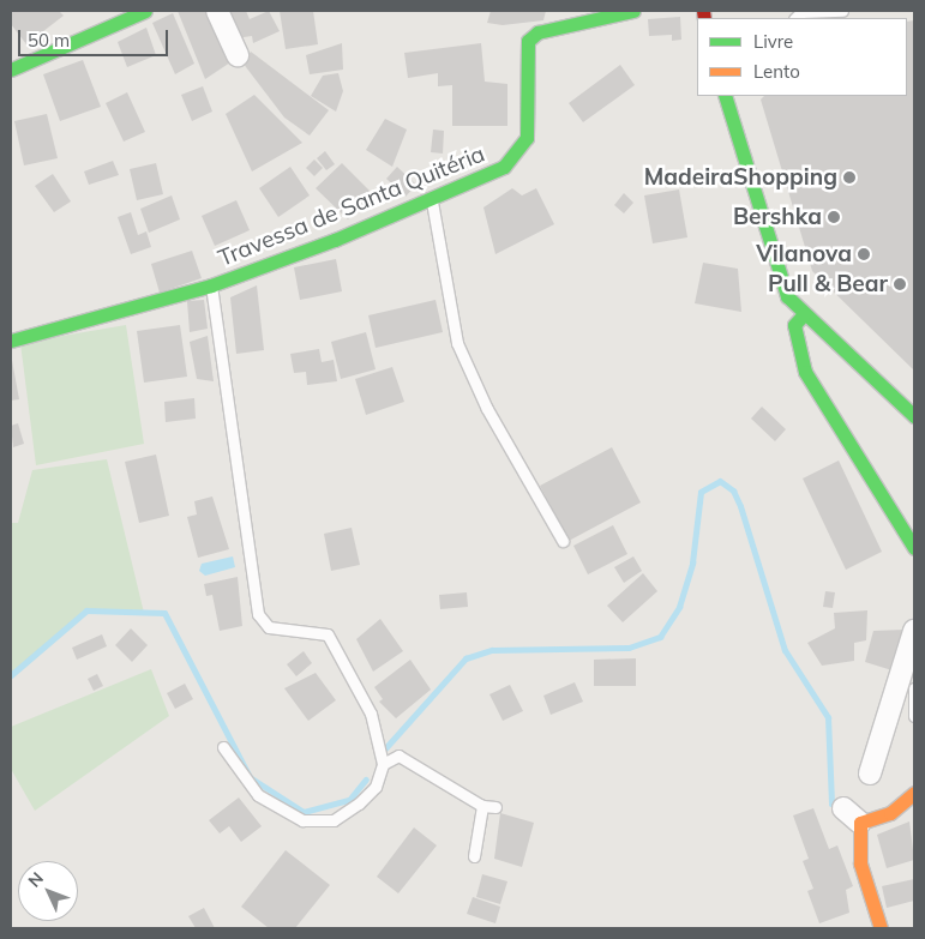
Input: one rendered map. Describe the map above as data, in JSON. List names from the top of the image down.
{
  "streets": {
    "street": ["Travessa de Santa Quitéria"]
  },
  "places": [
    "MadeiraShopping",
    "Bershka",
    "Vilanova",
    "Pull & Bear"
  ],
  "legend": ["Livre", "Lento"],
  "scale_bar": "50 m",
  "north": "top left"
}
